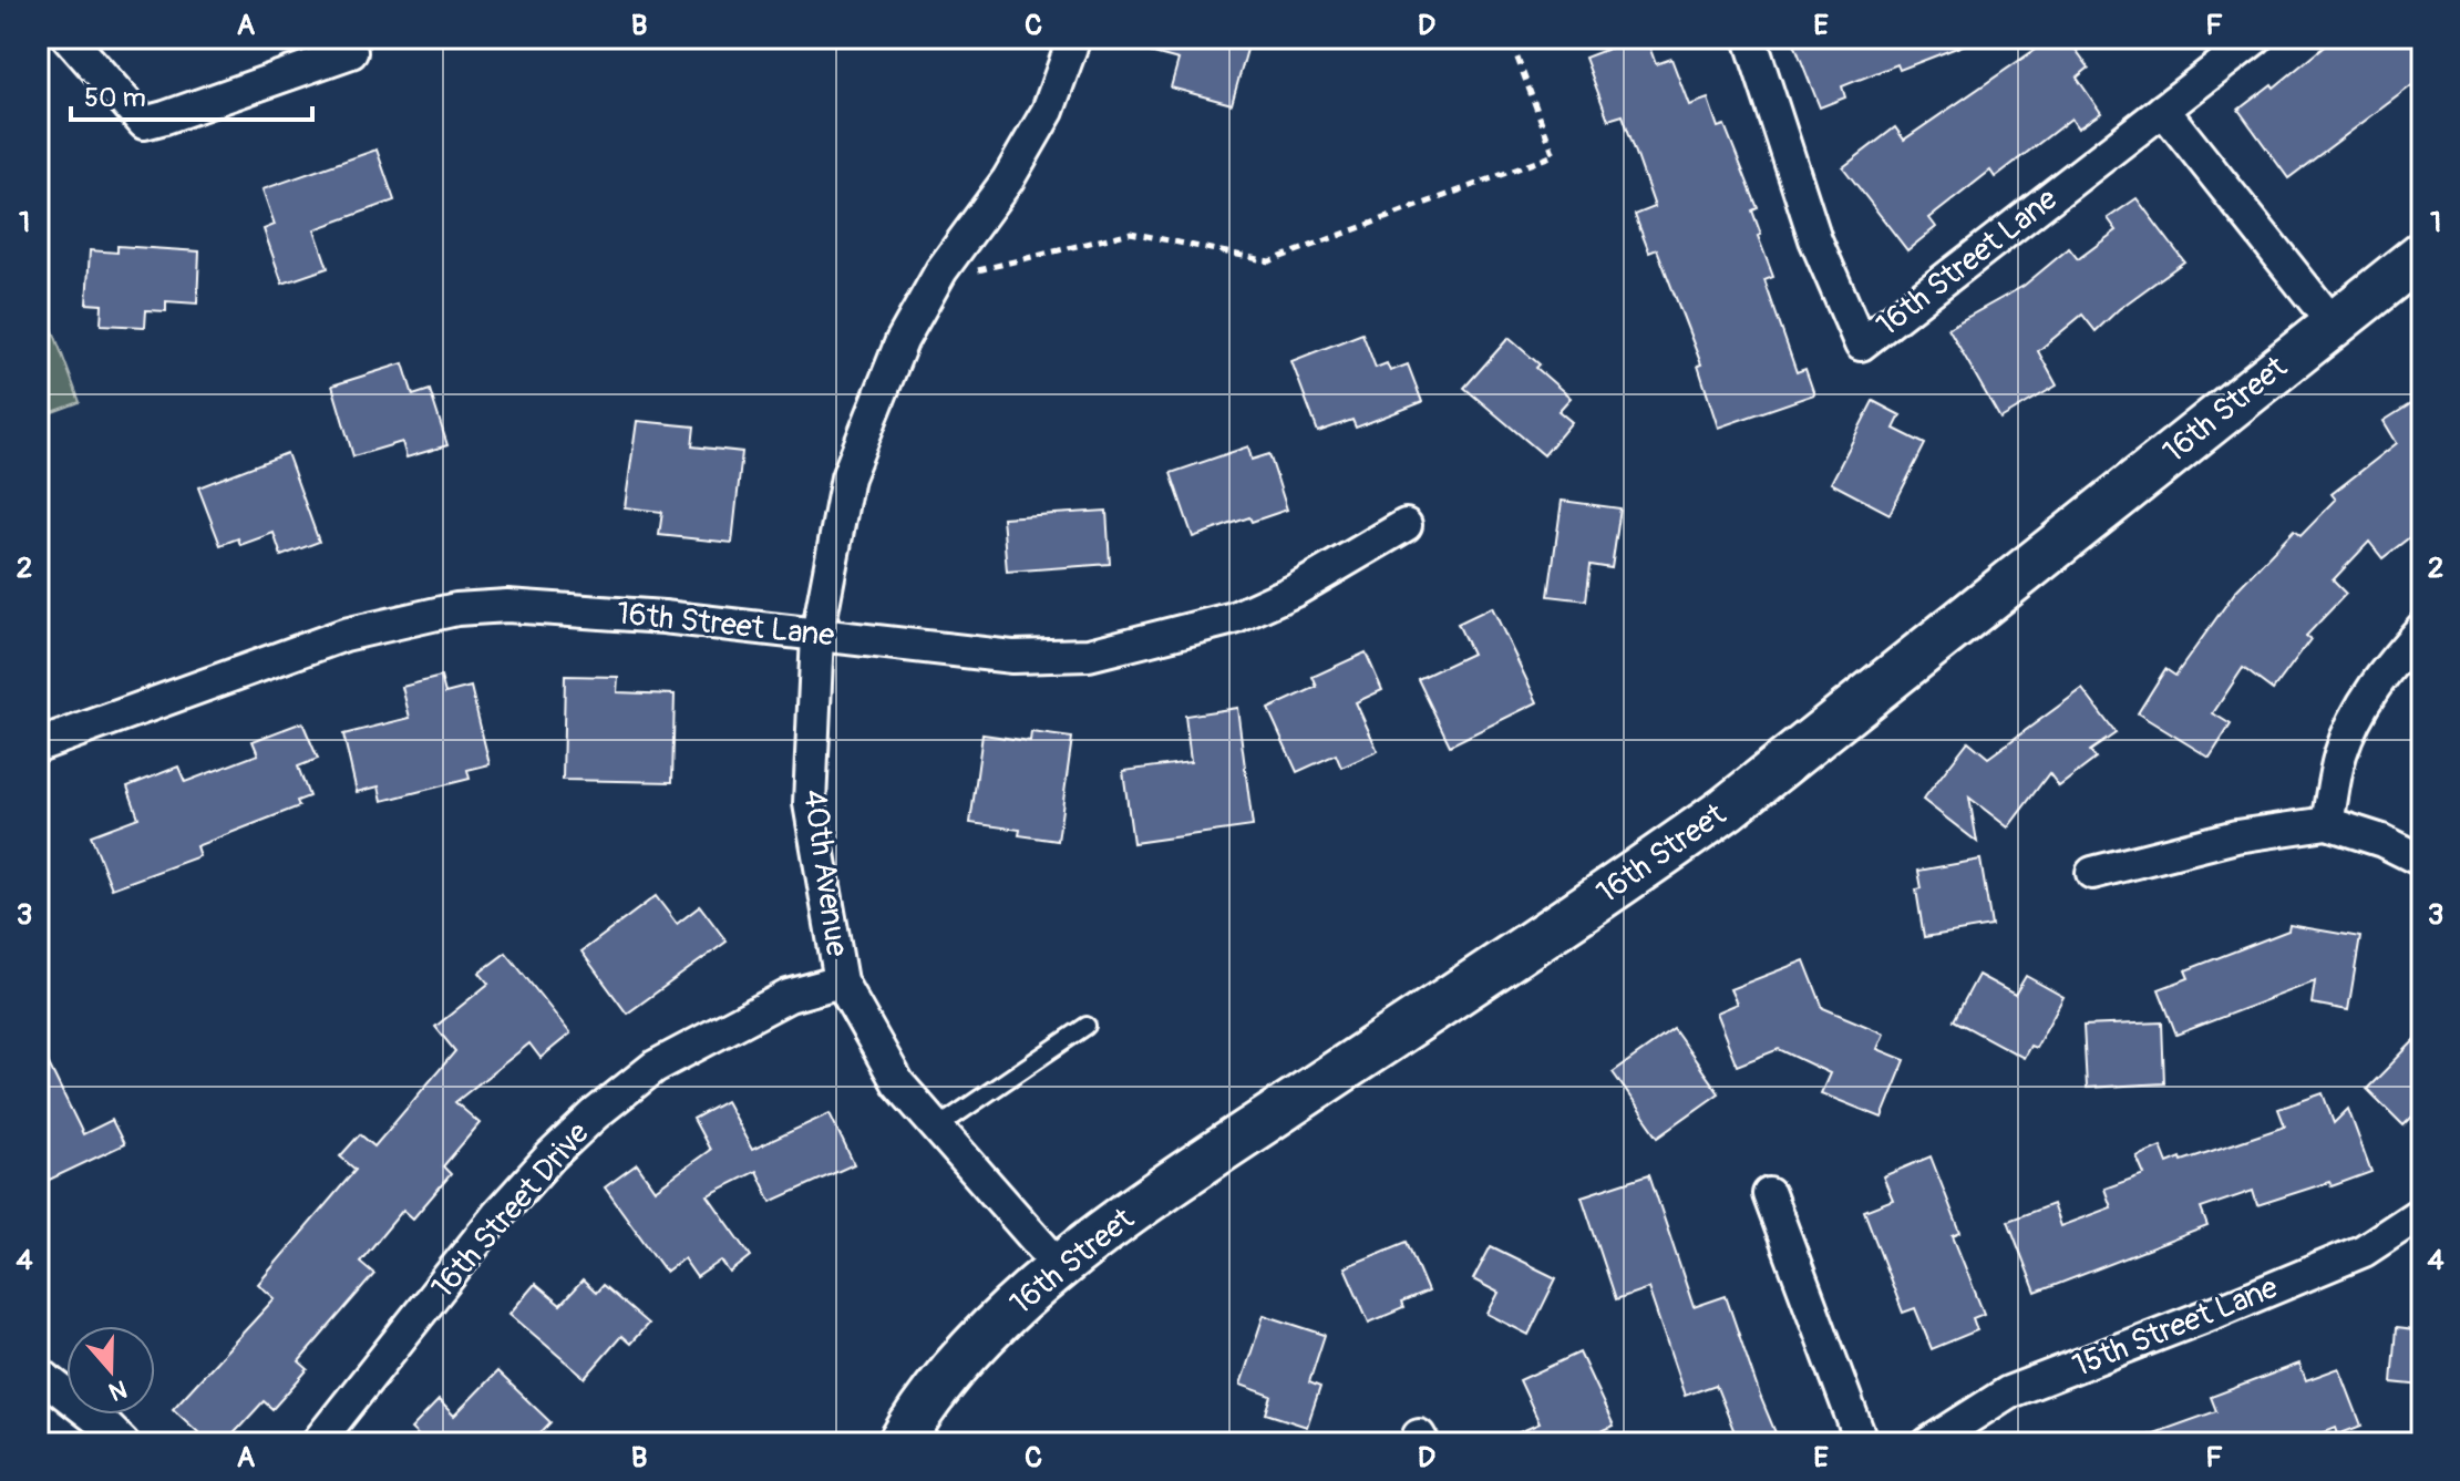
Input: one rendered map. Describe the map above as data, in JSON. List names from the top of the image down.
{
  "streets": {
    "main road": ["16th Street"],
    "street": [
      "16th Street Lane",
      "40th Avenue",
      "16th Street Drive",
      "15th Street Lane"
    ]
  },
  "crossings": [
    ["16th Street Lane", "40th Avenue"],
    ["16th Street", "40th Avenue"],
    ["40th Avenue", "16th Street Drive"]
  ],
  "scale_bar": "50 m",
  "north": "bottom",
  "grid": {
    "columns": [
      "A",
      "B",
      "C",
      "D",
      "E",
      "F"
    ],
    "rows": [
      "1",
      "2",
      "3",
      "4"
    ]
  }
}
